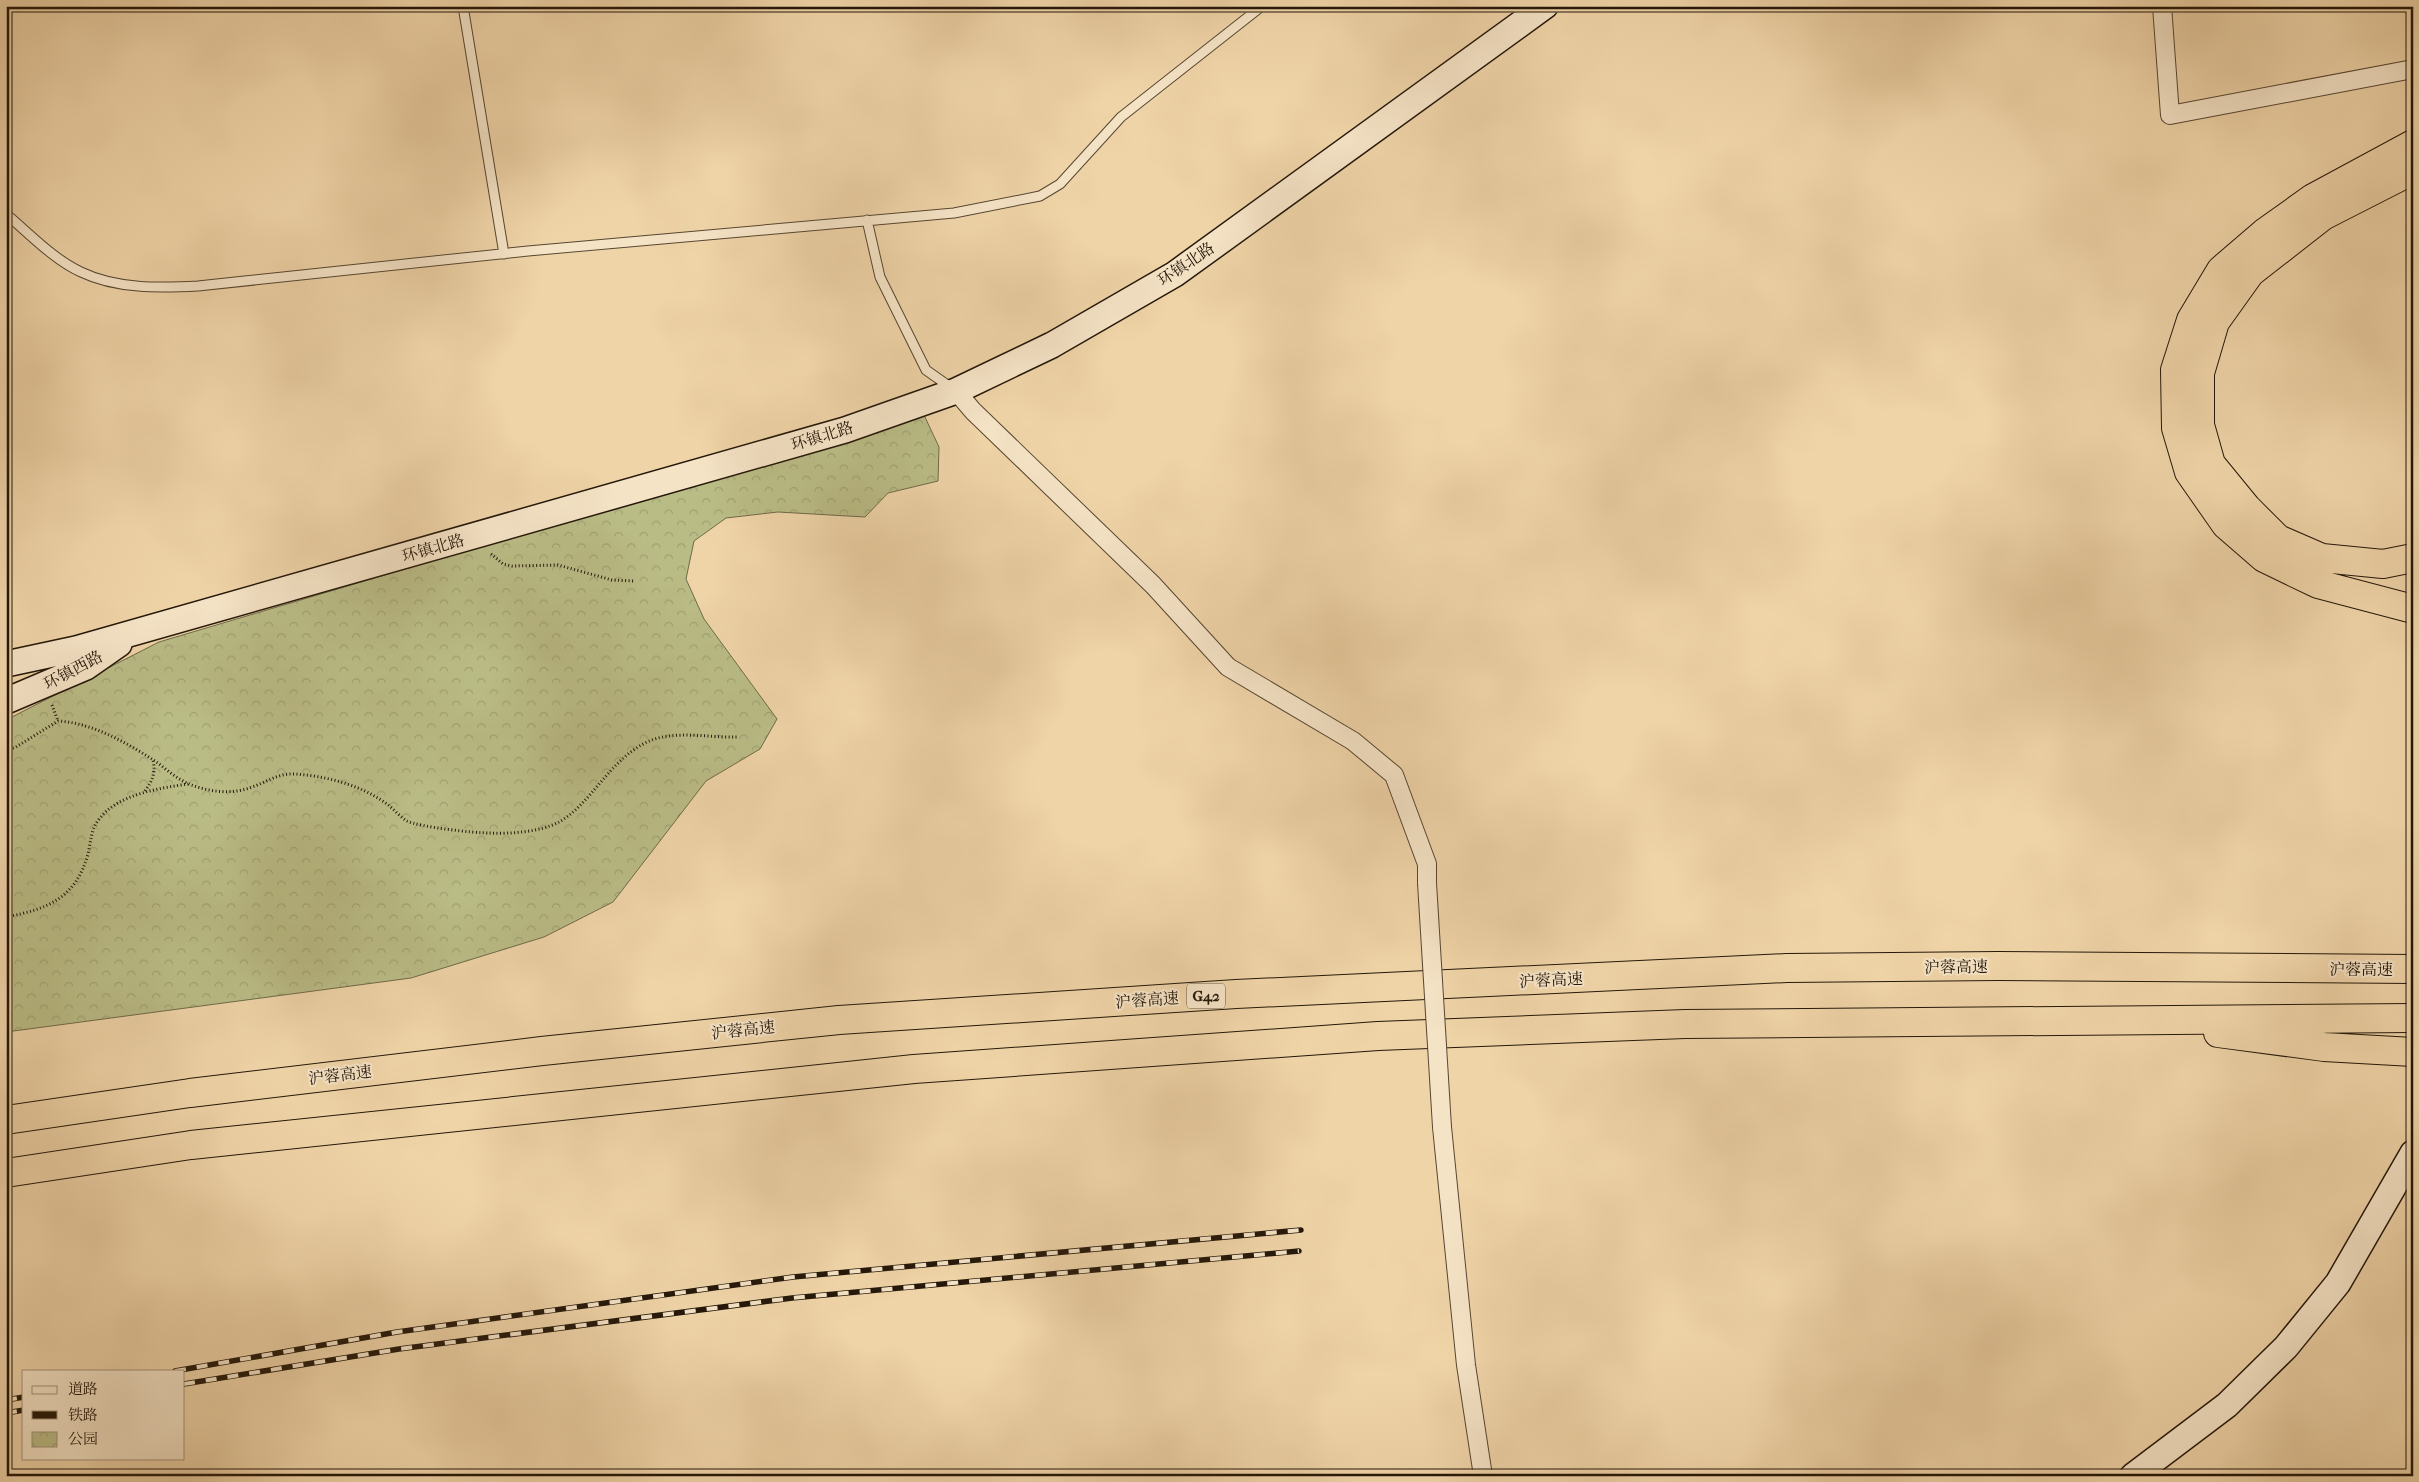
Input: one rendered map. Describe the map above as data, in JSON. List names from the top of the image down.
{
  "streets": {
    "highway": ["沪蓉高速", "G42"],
    "street": ["环镇北路", "环镇西路"]
  },
  "crossings": [
    ["环镇北路", "环镇西路"]
  ],
  "legend": ["道路", "铁路", "公园"]
}
